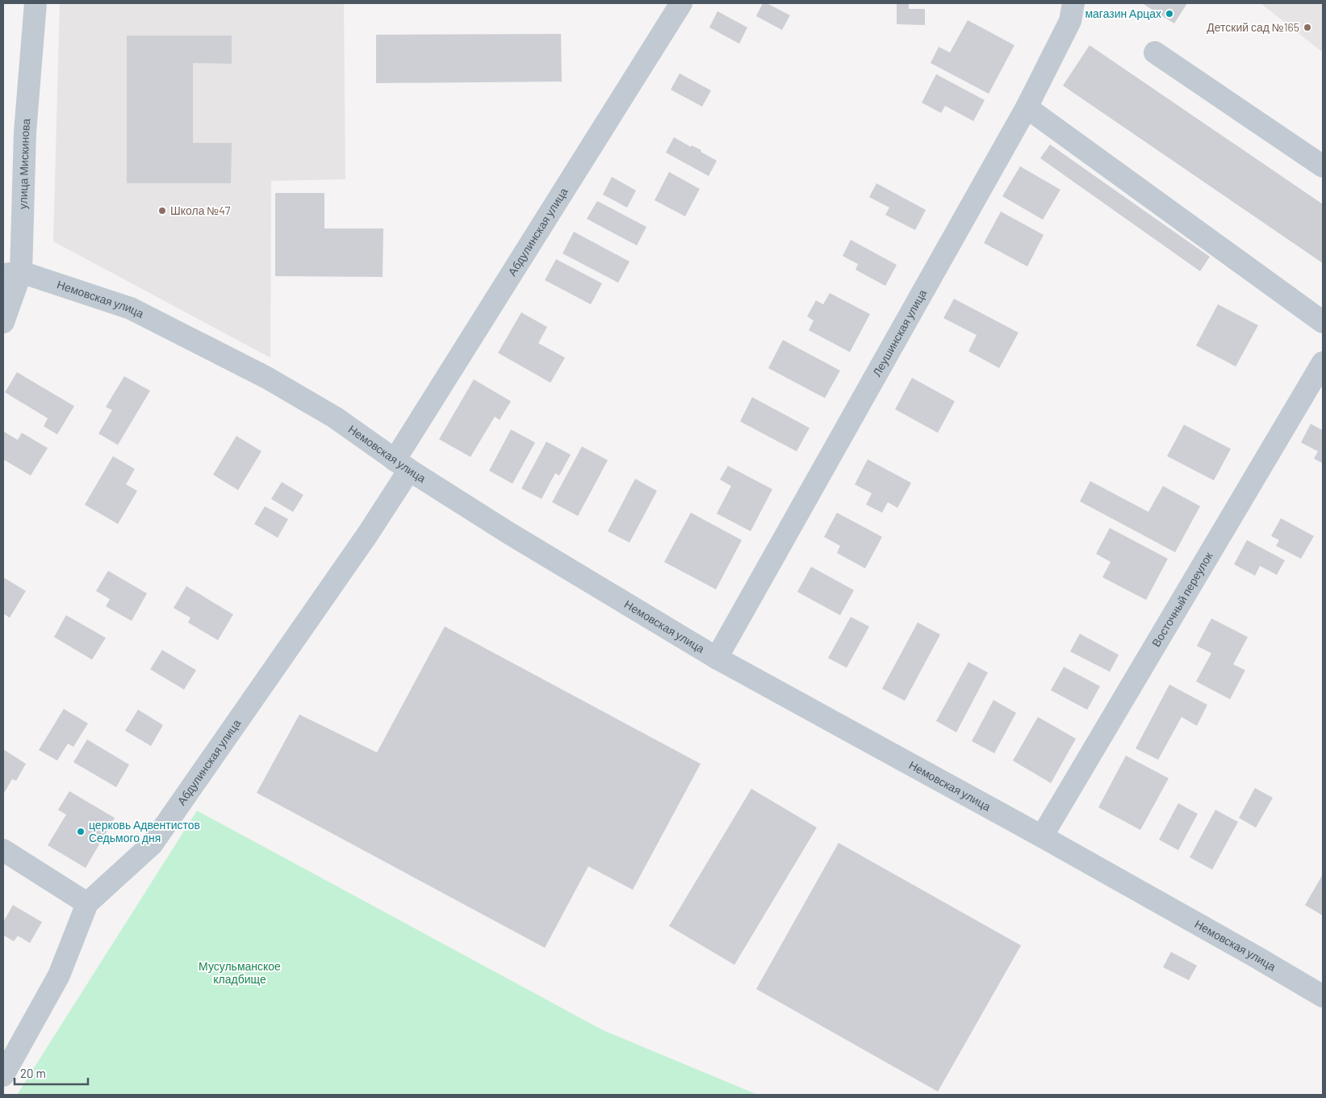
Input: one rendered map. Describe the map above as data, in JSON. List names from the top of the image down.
{
  "streets": {
    "street": [
      "улица Мискинова",
      "Абдулинская улица",
      "Немовская улица",
      "Леушинская улица",
      "Восточный переулок"
    ]
  },
  "crossings": [
    ["улица Мискинова", "Немовская улица"],
    ["Абдулинская улица", "Немовская улица"],
    ["Немовская улица", "Леушинская улица"],
    ["Немовская улица", "Восточный переулок"]
  ],
  "parks": ["Мусульманское кладбище"],
  "places": [
    "магазин Арцах",
    "Детский сад №165",
    "Школа №47",
    "церковь Адвентистов Седьмого дня"
  ],
  "scale_bar": "20 m"
}
